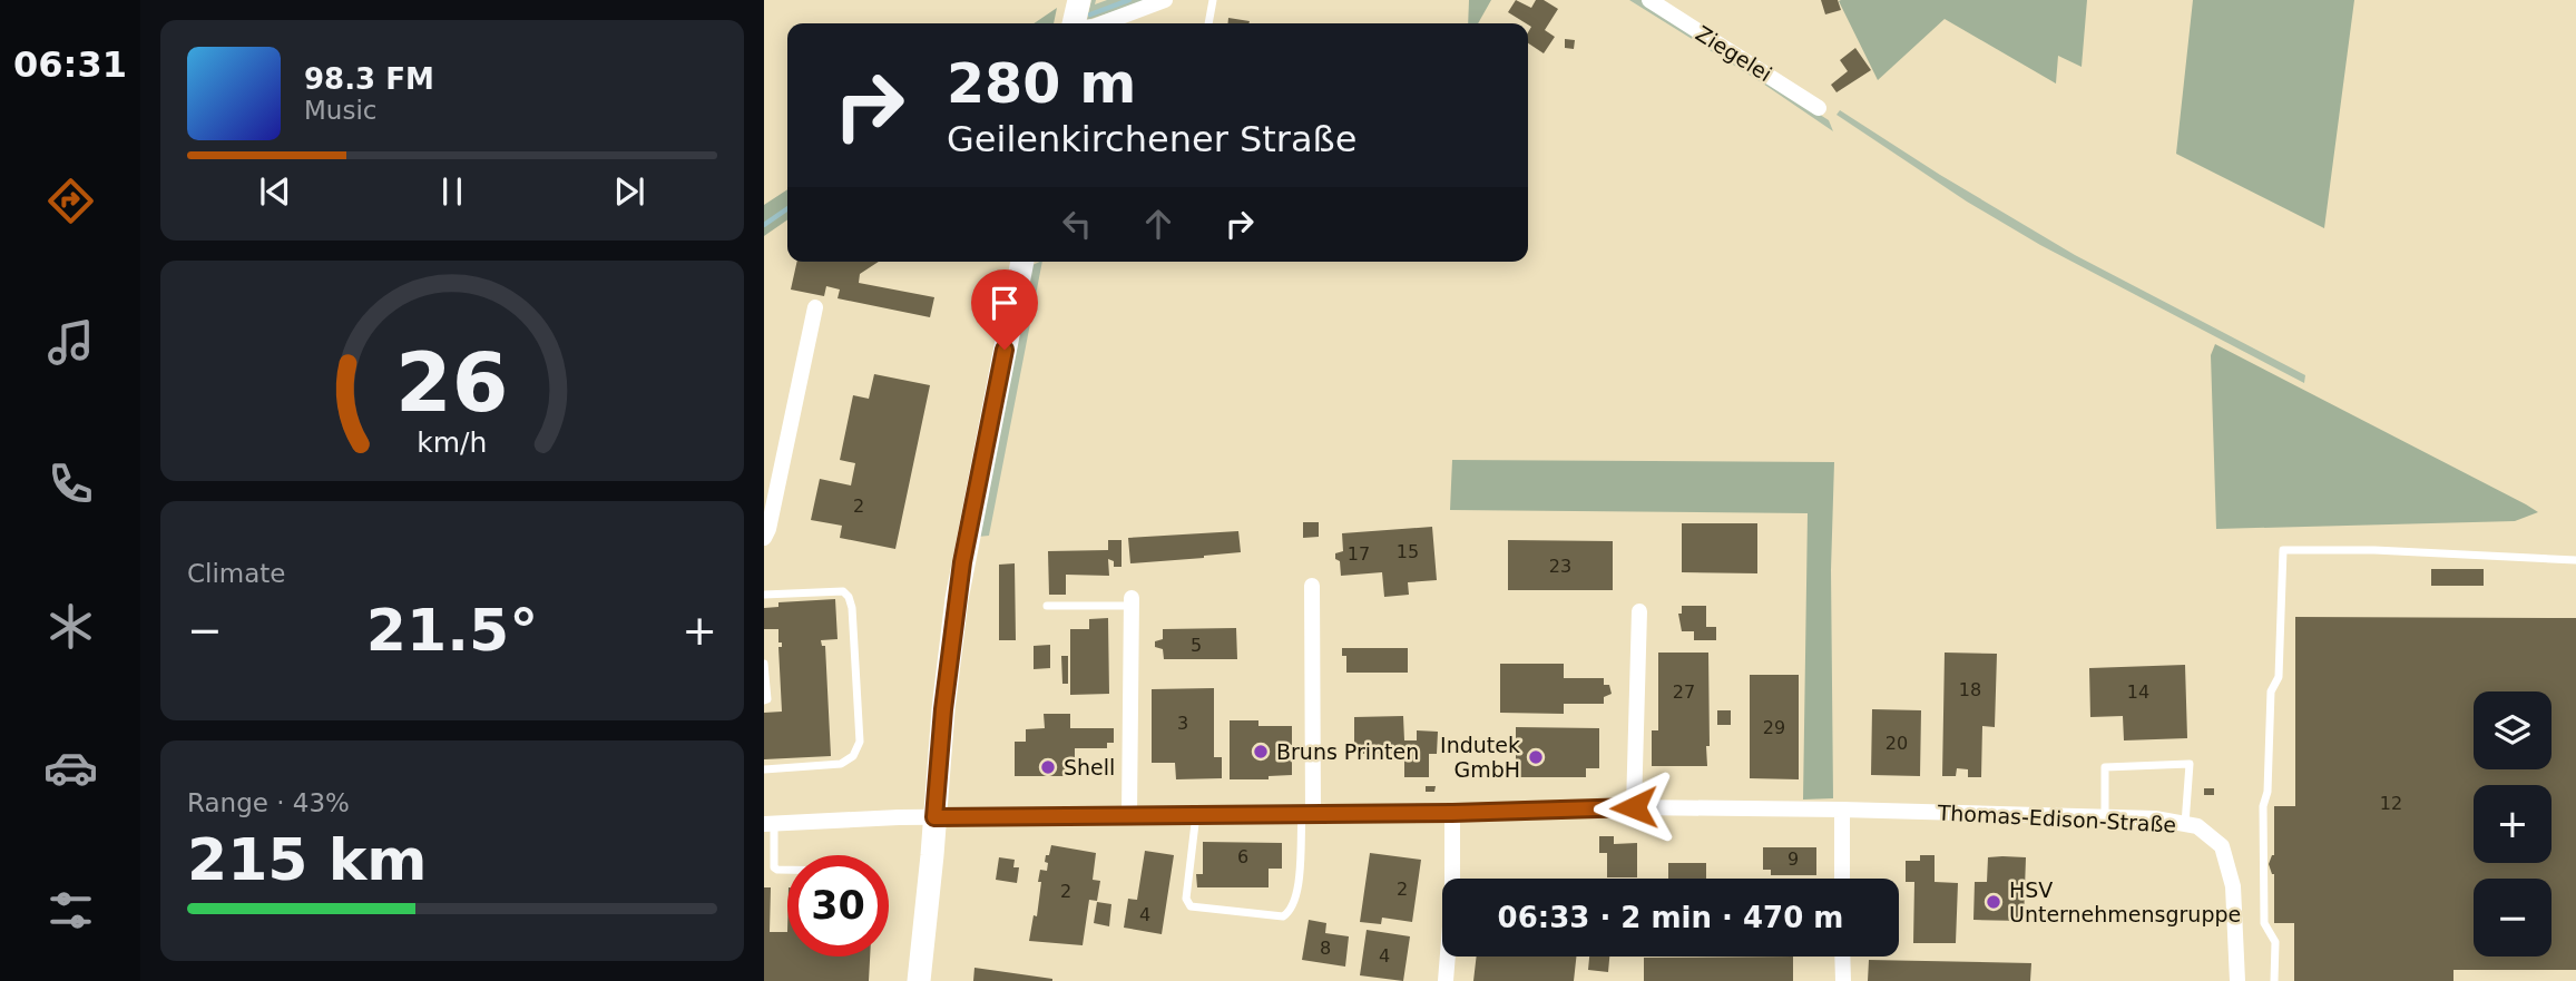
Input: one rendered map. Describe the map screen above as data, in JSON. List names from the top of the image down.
{
  "streets": {
    "street": ["Ziegelei", "Thomas-Edison-Straße"]
  },
  "places": [
    "Bruns Printen",
    "Indutek GmbH",
    "Shell",
    "HSV Unternehmensgruppe"
  ],
  "house_numbers": [
    "2",
    "15",
    "17",
    "23",
    "5",
    "18",
    "27",
    "14",
    "3",
    "29",
    "20",
    "12",
    "6",
    "9",
    "2",
    "2",
    "4",
    "8",
    "4"
  ],
  "page": {
    "tabs": "06:31",
    "turn": ["280 m", "Geilenkirchener Straße"],
    "song": ["98.3 FM", "Music"],
    "tile": [
      "Climate",
      ["Range · 43%", "215 km"]
    ],
    "heat": ["−", "21.5°", "+"],
    "map_buttons": ["+", "−"],
    "limit": "30",
    "trip": "06:33 · 2 min · 470 m",
    "gauge": ["26", "km/h"]
  }
}
